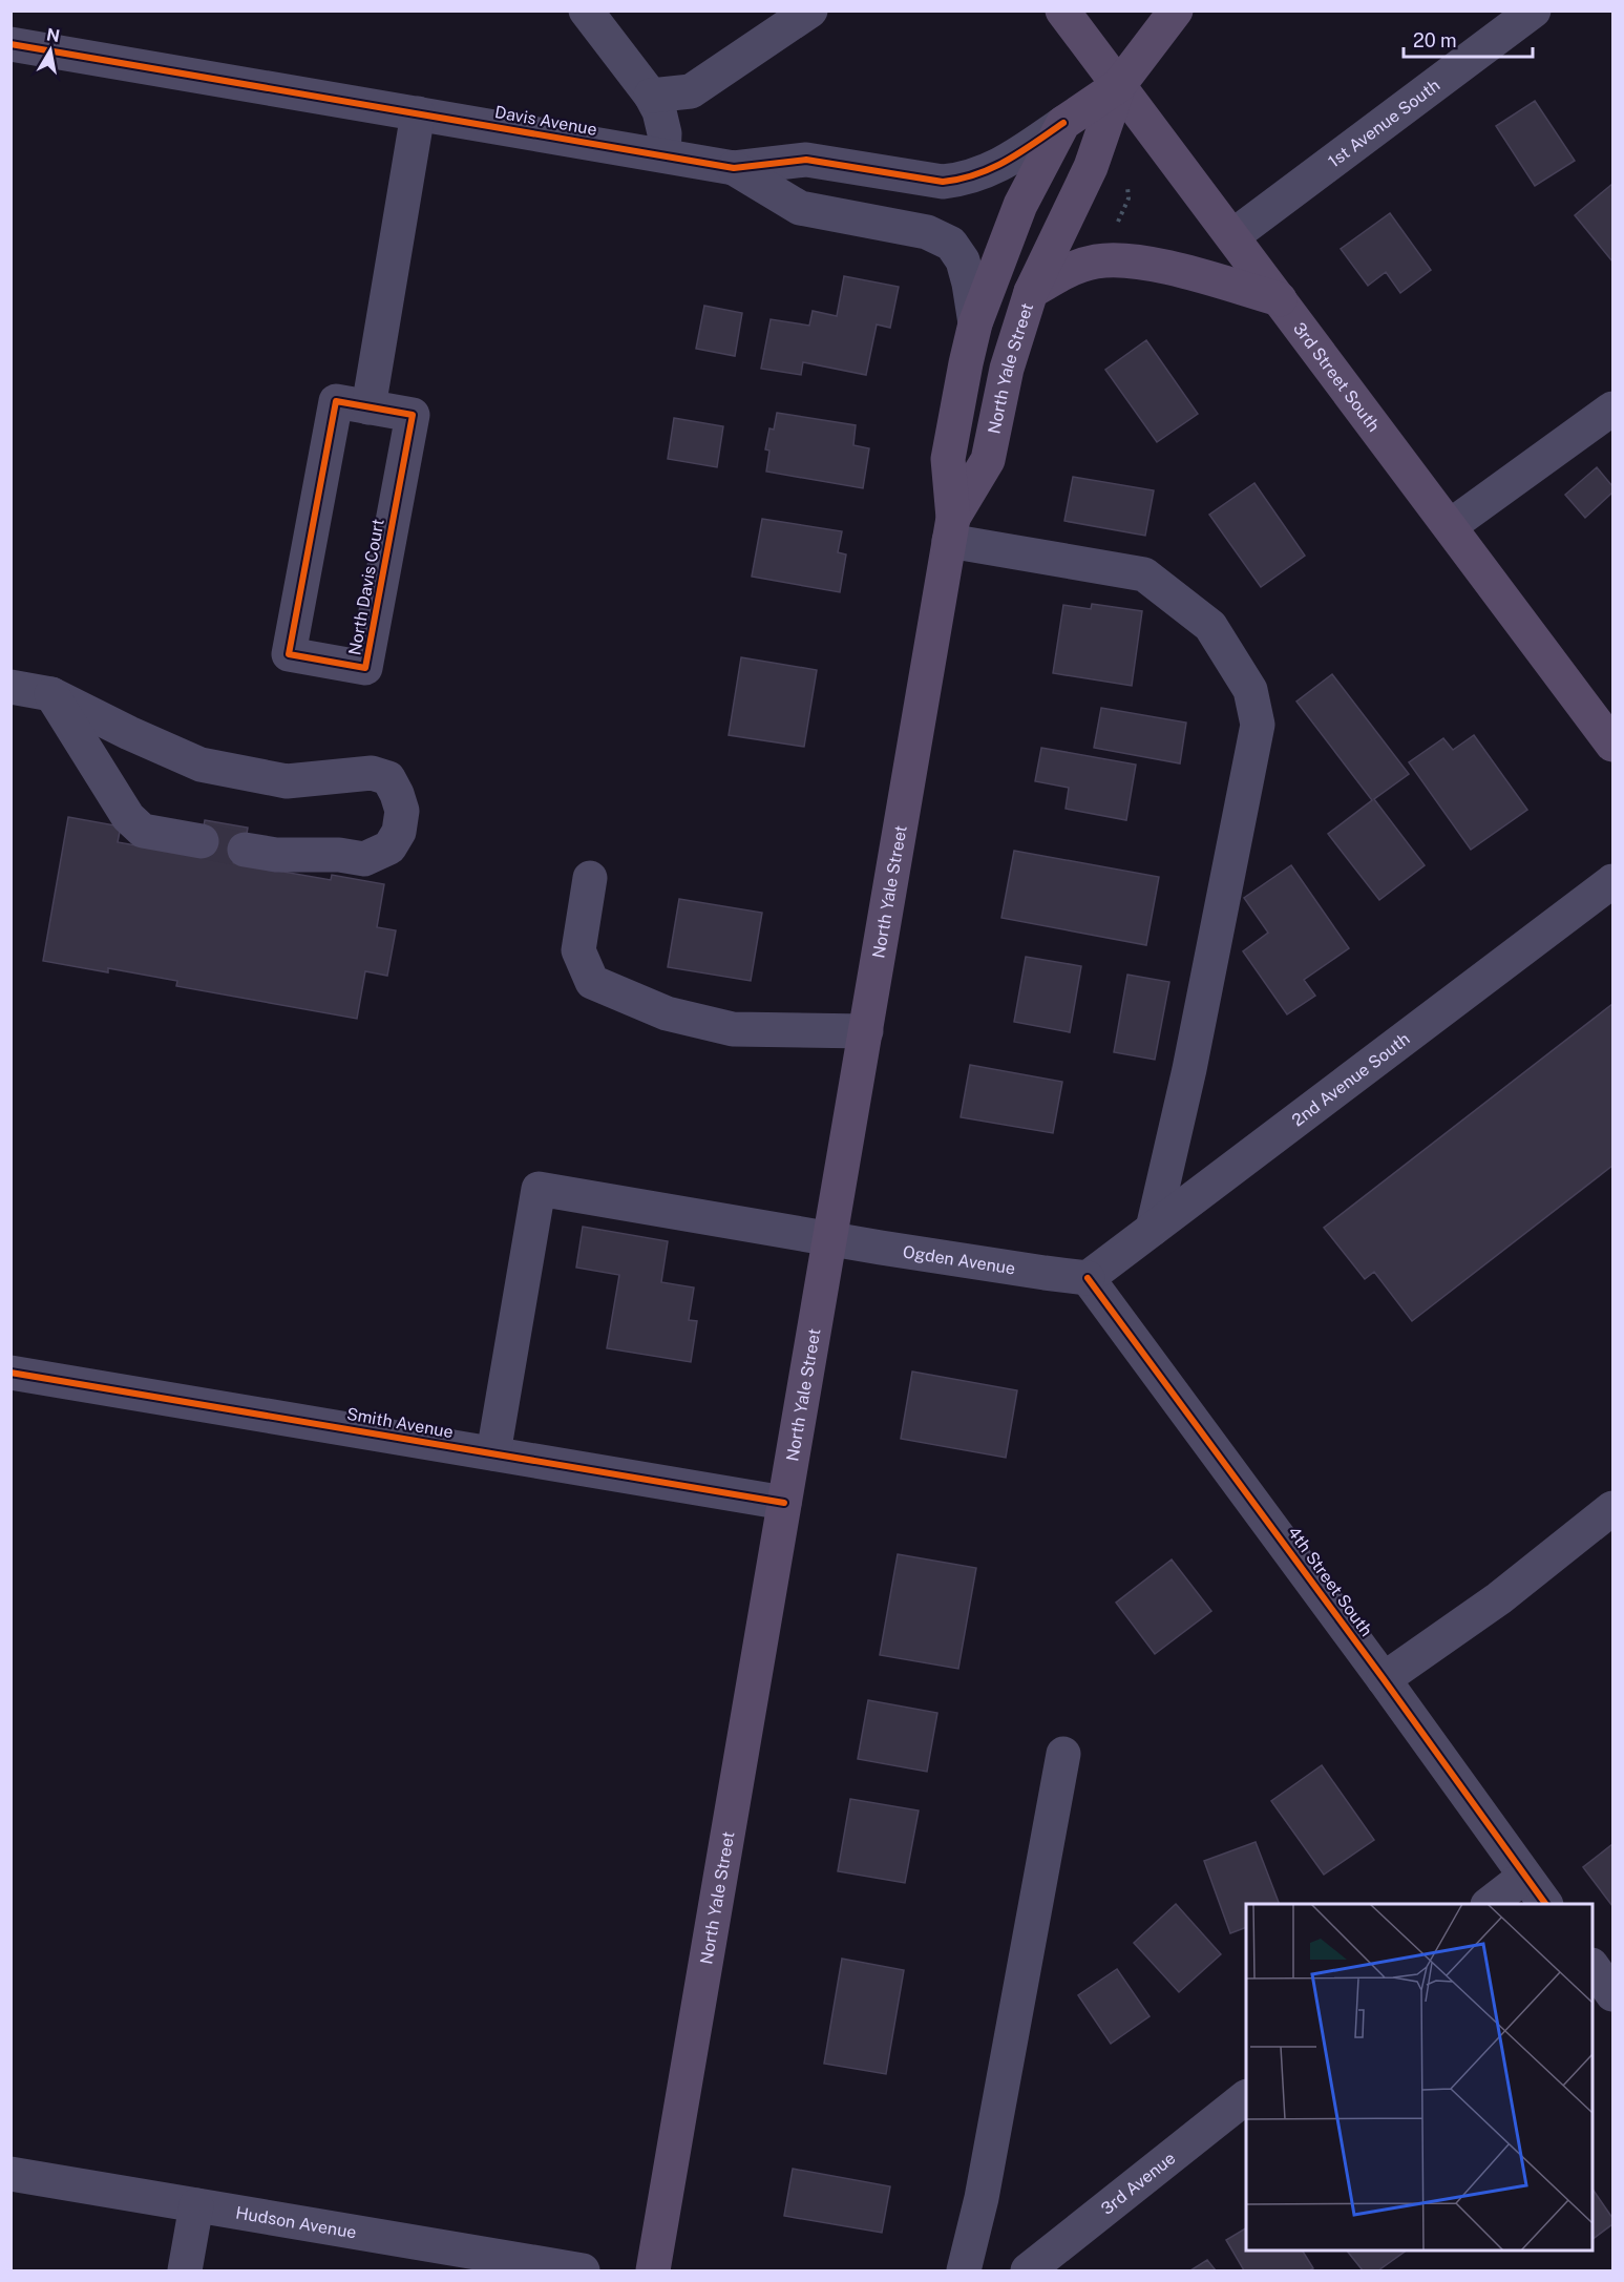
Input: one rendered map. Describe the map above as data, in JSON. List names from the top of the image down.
{
  "streets": {
    "main road": ["North Yale Street", "3rd Street South"],
    "street": [
      "Davis Avenue",
      "1st Avenue South",
      "North Davis Court",
      "2nd Avenue South",
      "Ogden Avenue",
      "Smith Avenue",
      "4th Street South",
      "3rd Avenue",
      "Hudson Avenue"
    ]
  },
  "crossings": [
    ["Davis Avenue", "North Yale Street"],
    ["1st Avenue South", "3rd Street South"],
    ["North Yale Street", "3rd Street South"],
    ["North Yale Street", "Ogden Avenue"],
    ["North Yale Street", "Smith Avenue"],
    ["2nd Avenue South", "Ogden Avenue"],
    ["2nd Avenue South", "4th Street South"],
    ["Ogden Avenue", "Smith Avenue"],
    ["Ogden Avenue", "4th Street South"]
  ],
  "scale_bar": "20 m",
  "north": "top"
}
